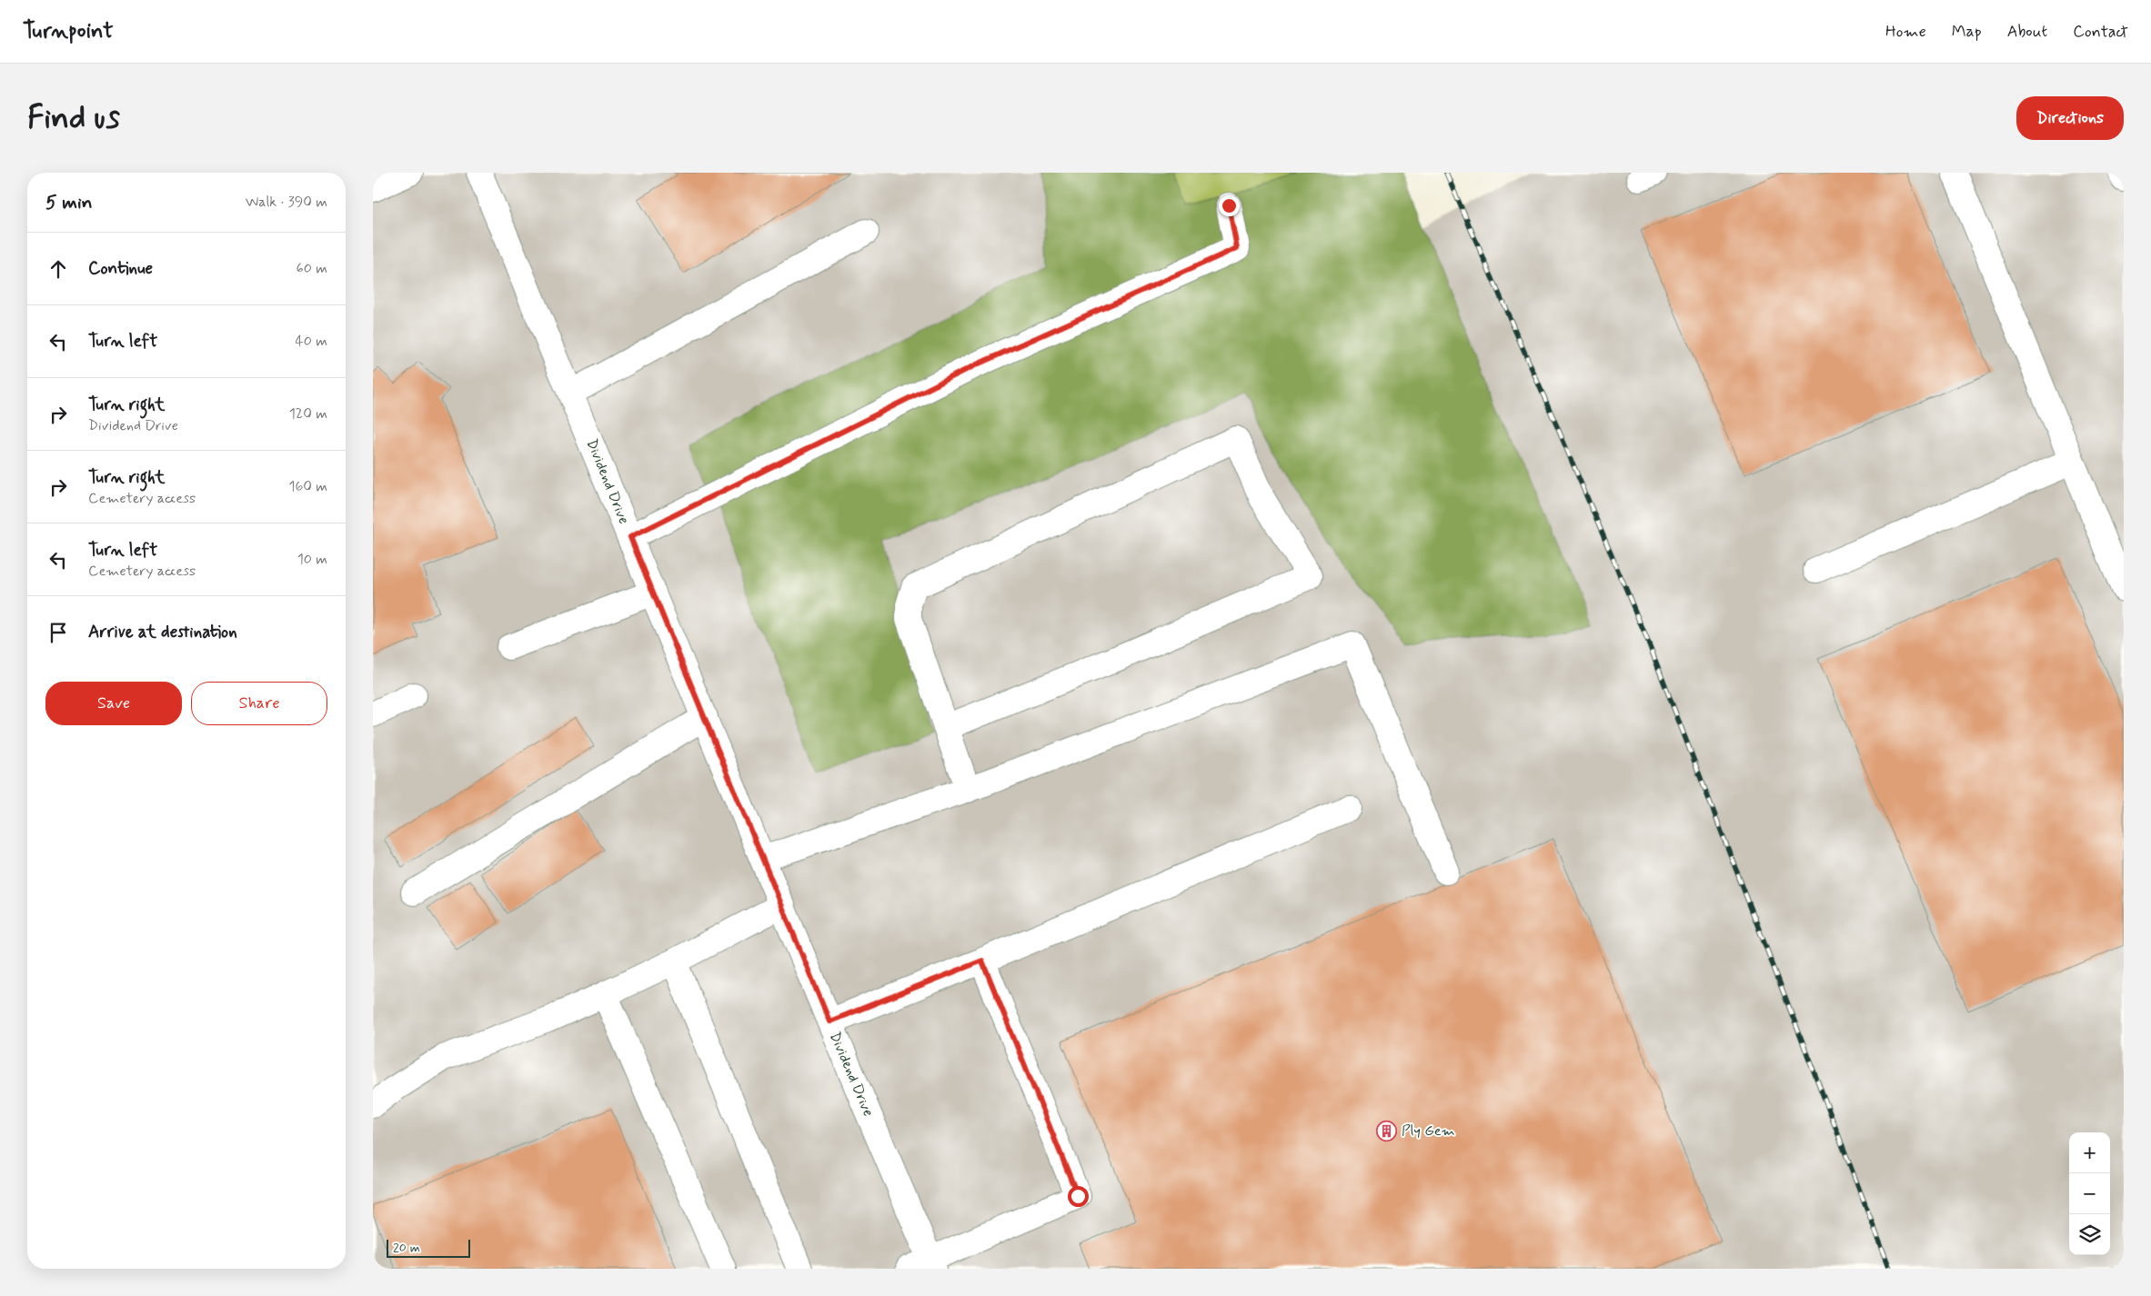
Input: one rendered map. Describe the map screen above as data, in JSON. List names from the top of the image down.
{
  "streets": {
    "street": ["Dividend Drive"]
  },
  "places": {
    "building": ["Ply Gem"]
  },
  "scale_bar": "20 m",
  "page": {
    "header": "Turnpoint",
    "nav": [
      "Home",
      "Map",
      "About",
      "Contact"
    ],
    "buttons": [
      "Directions",
      ["Save", "Share"]
    ],
    "title": "Find us",
    "heading": ["5 min", "Walk · 390 m"],
    "list": [
      ["Continue", "60 m"],
      ["Turn left", "40 m"],
      ["Turn right", "Dividend Drive", "120 m"],
      ["Turn right", "Cemetery access", "160 m"],
      ["Turn left", "Cemetery access", "10 m"],
      "Arrive at destination"
    ],
    "map_buttons": ["+", "−"],
    "scale": "20 m"
  }
}
